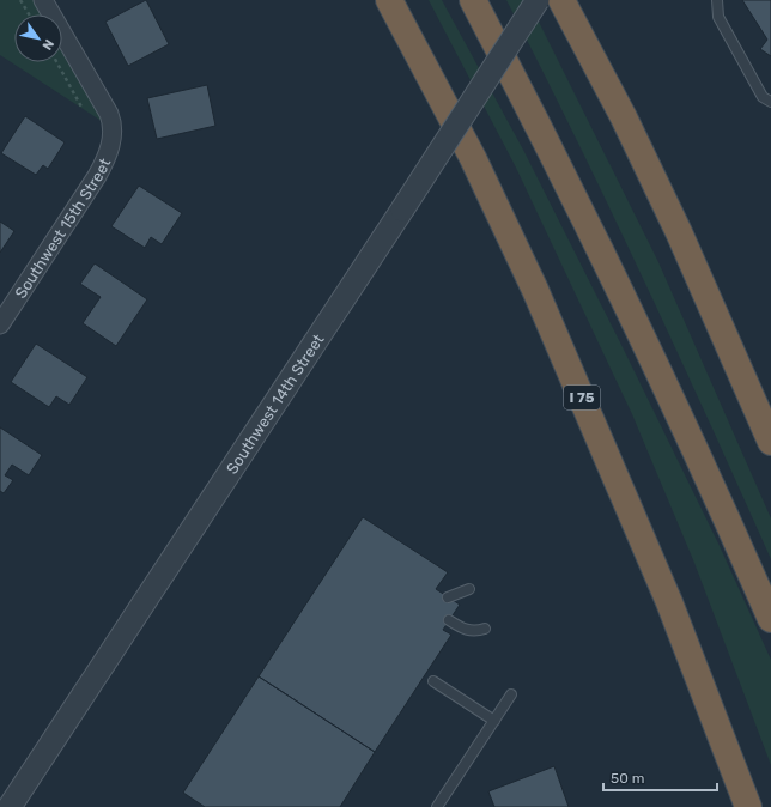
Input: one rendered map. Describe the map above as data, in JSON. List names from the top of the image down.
{
  "streets": {
    "highway": ["I 75"],
    "street": ["Southwest 15th Street", "Southwest 14th Street"]
  },
  "scale_bar": "50 m",
  "north": "bottom right"
}
